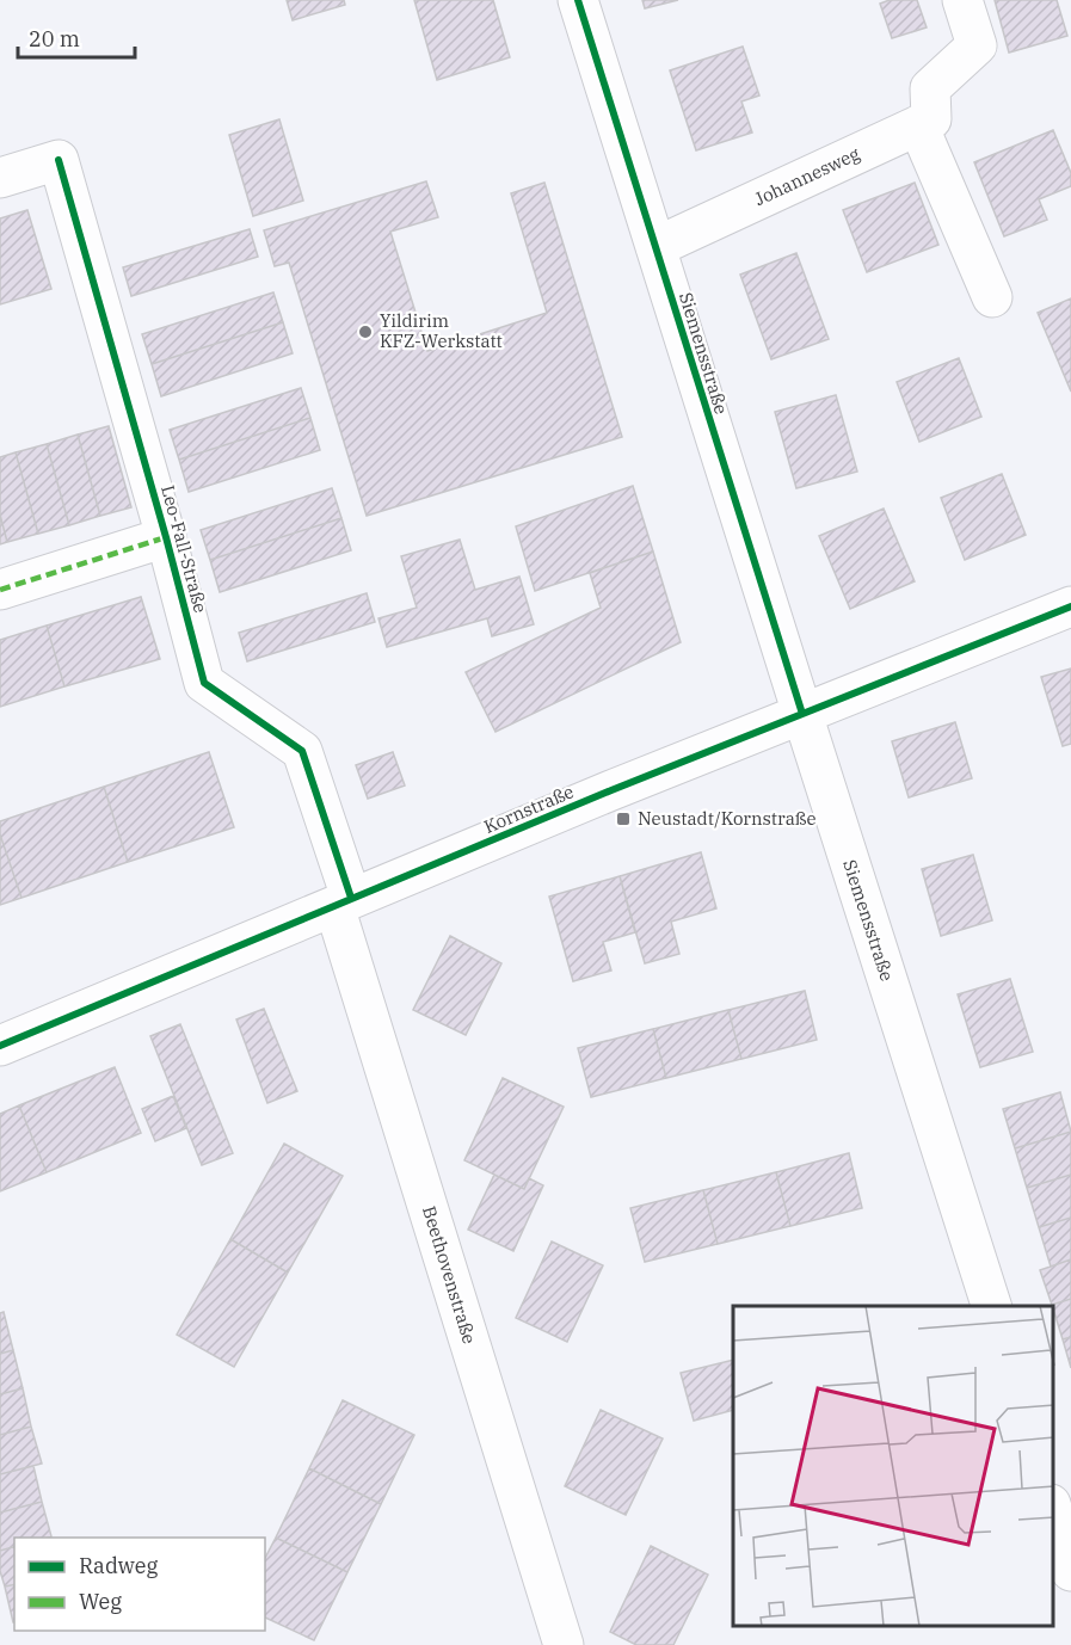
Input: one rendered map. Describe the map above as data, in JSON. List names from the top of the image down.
{
  "streets": {
    "street": [
      "Johannesweg",
      "Siemensstraße",
      "Leo-Fall-Straße",
      "Kornstraße",
      "Beethovenstraße"
    ]
  },
  "crossings": [
    ["Johannesweg", "Siemensstraße"],
    ["Siemensstraße", "Kornstraße"],
    ["Leo-Fall-Straße", "Kornstraße"],
    ["Leo-Fall-Straße", "Beethovenstraße"],
    ["Kornstraße", "Beethovenstraße"]
  ],
  "places": {
    "other": ["Yildirim KFZ-Werkstatt"],
    "transit": ["Neustadt/Kornstraße"]
  },
  "legend": ["Radweg", "Weg"],
  "scale_bar": "20 m"
}
